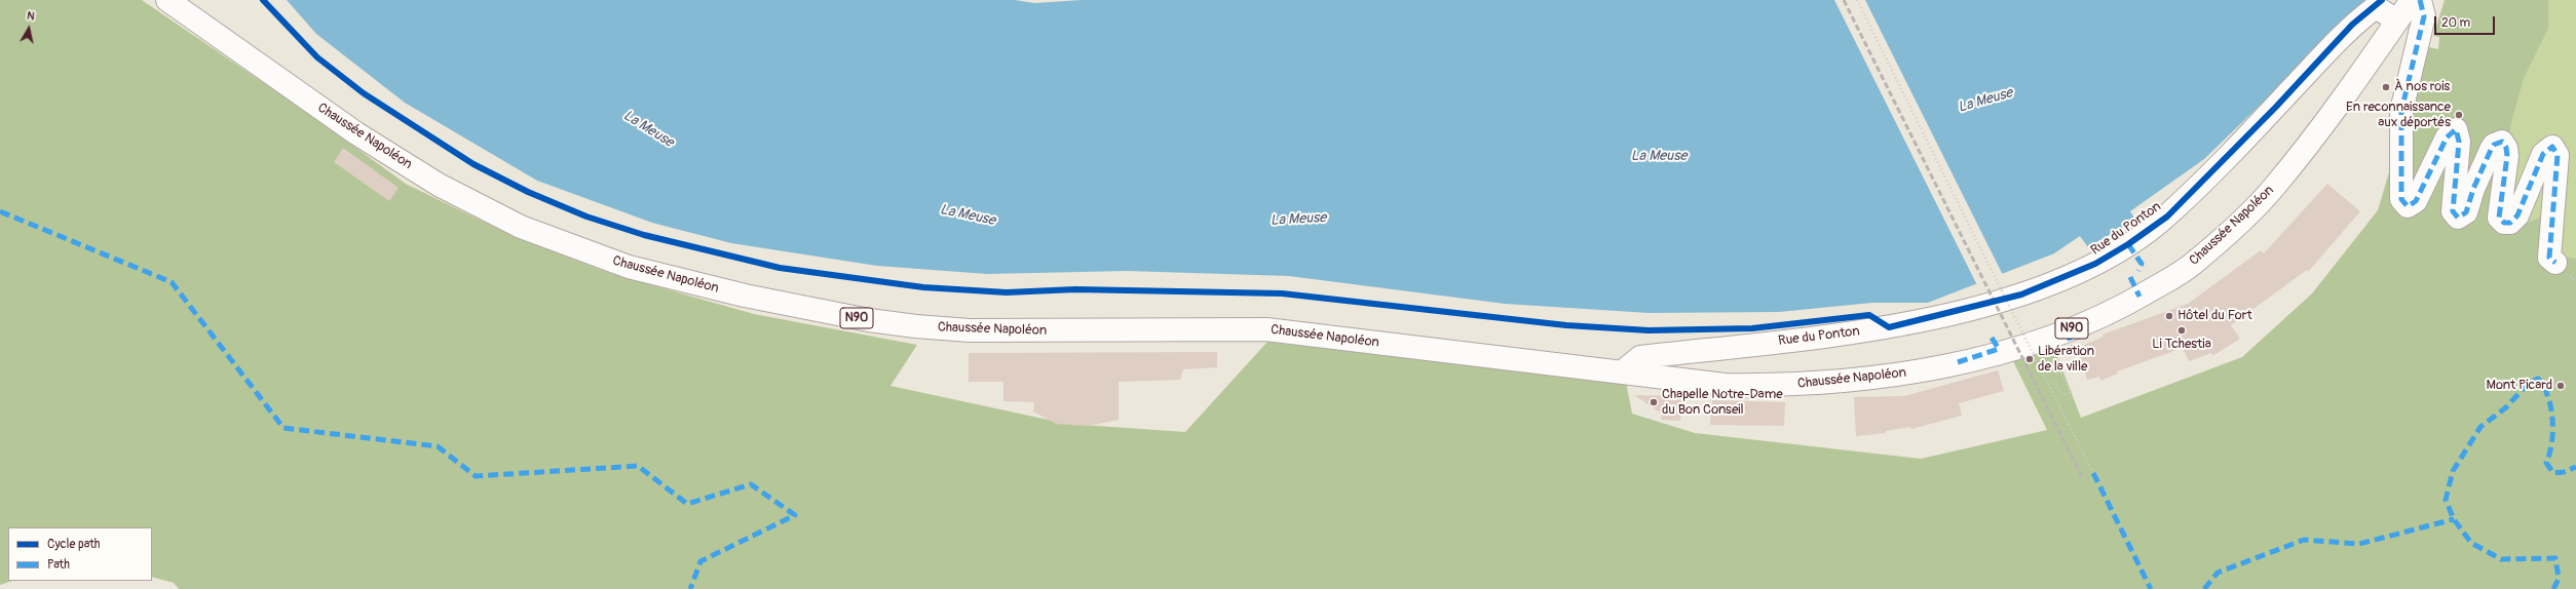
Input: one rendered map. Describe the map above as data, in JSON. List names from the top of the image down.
{
  "streets": {
    "main road": ["Chaussée Napoléon", "Rue du Ponton", "N90"]
  },
  "crossings": [
    ["Chaussée Napoléon", "Rue du Ponton"]
  ],
  "water": ["La Meuse"],
  "places": [
    "À nos rois",
    "En reconnaissance aux déportés",
    "Hôtel du Fort",
    "Li Tchestia",
    "Libération de la ville",
    "Mont Picard",
    "Chapelle Notre-Dame du Bon Conseil"
  ],
  "legend": ["Cycle path", "Path"],
  "scale_bar": "20 m",
  "north": "top"
}
